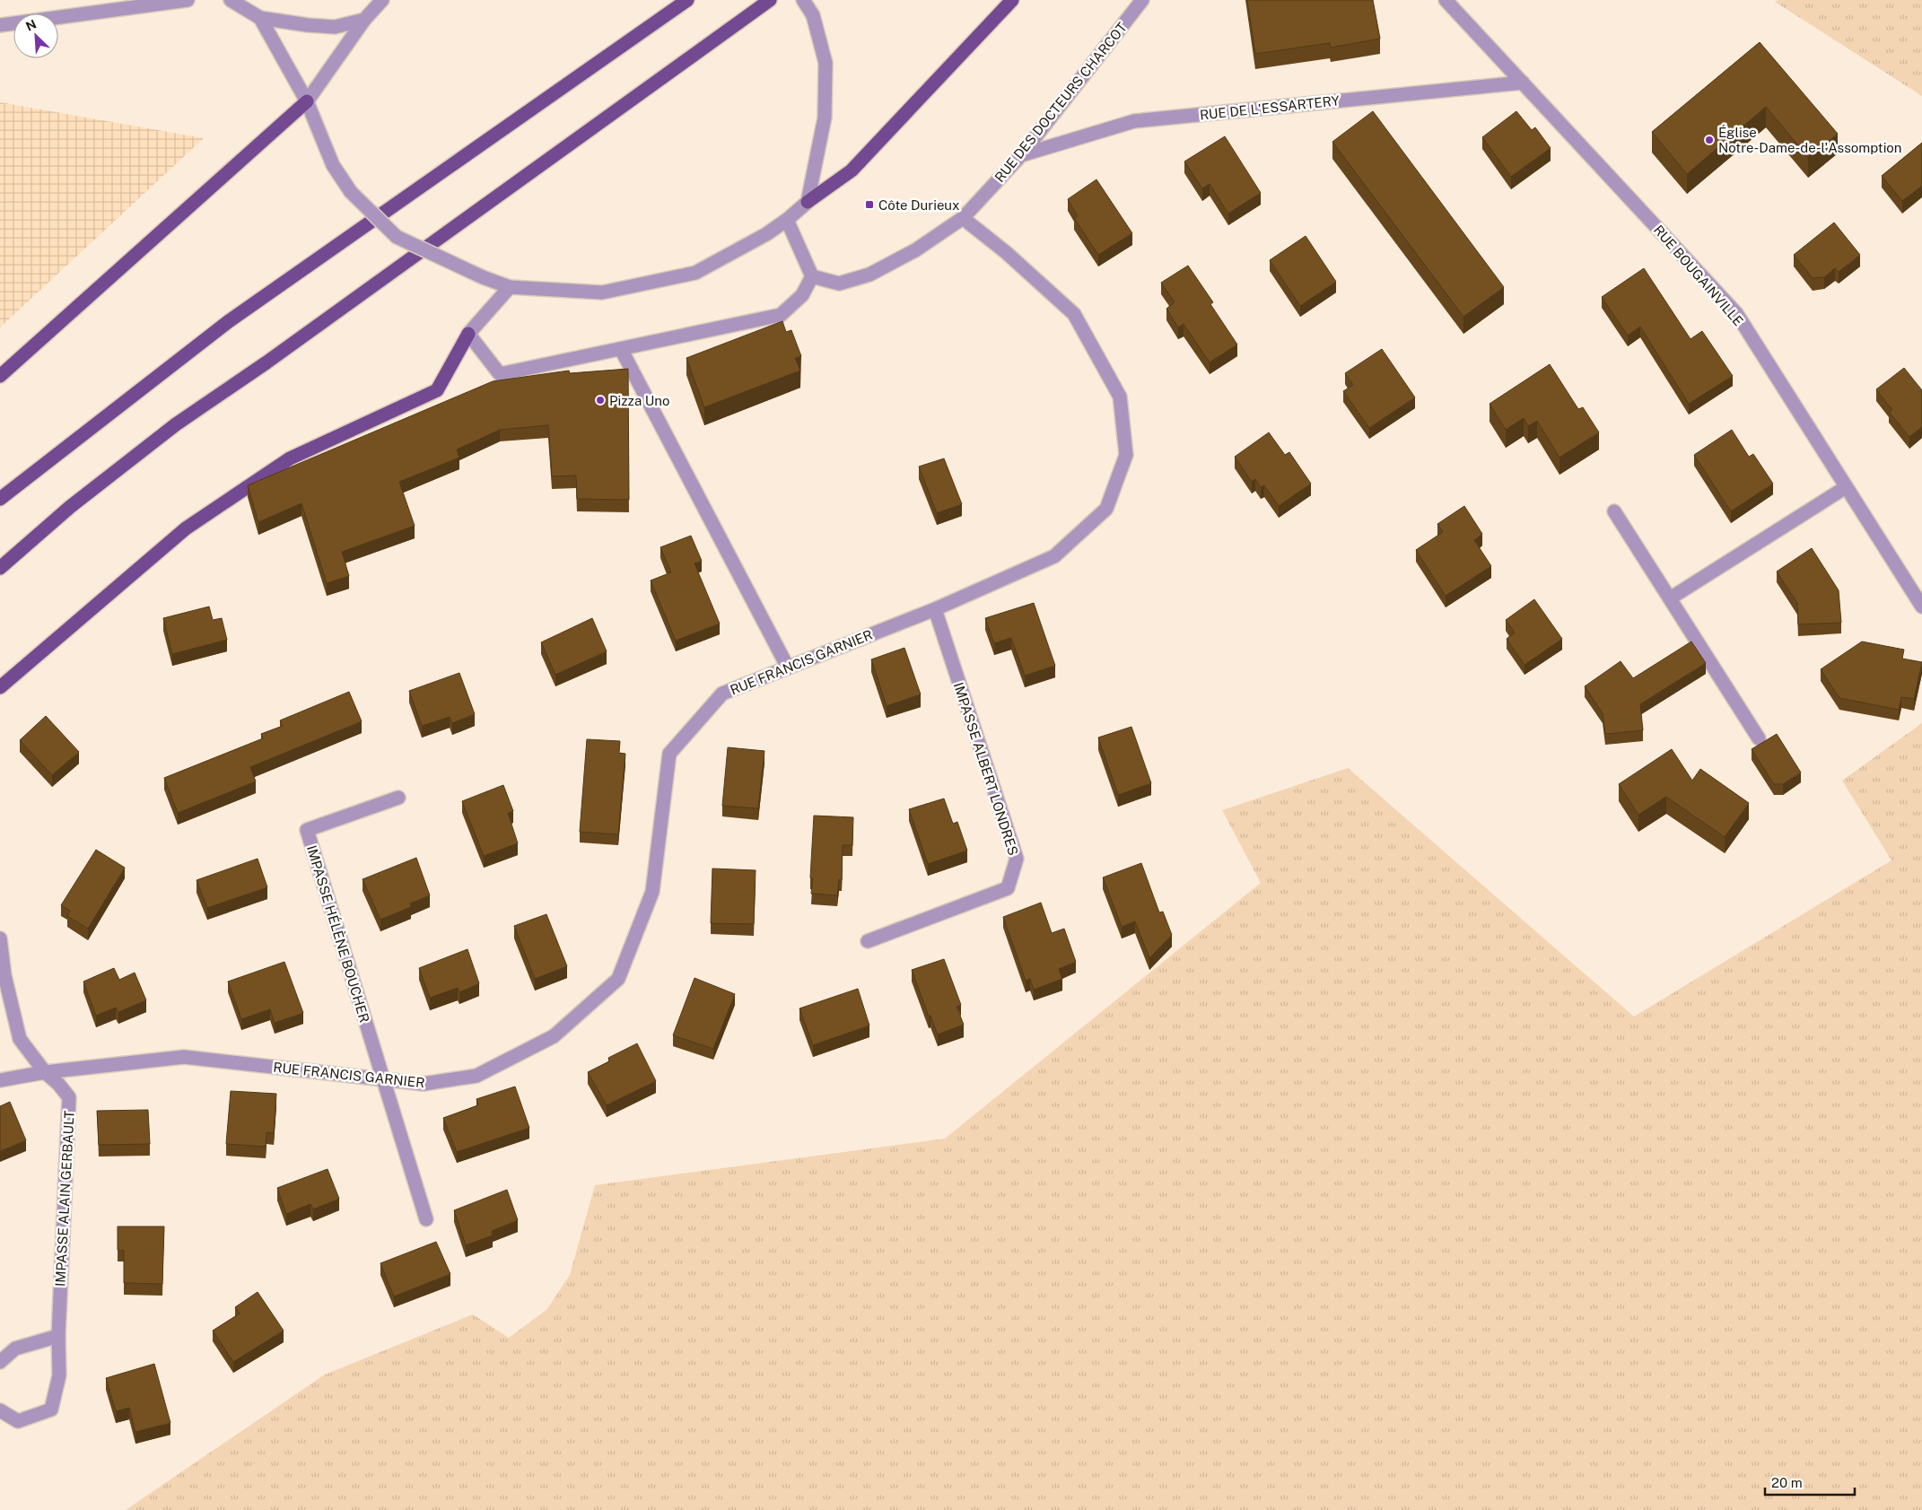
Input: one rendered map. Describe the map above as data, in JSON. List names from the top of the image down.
{
  "streets": {
    "street": [
      "RUE DES DOCTEURS CHARCOT",
      "RUE DE L'ESSARTERY",
      "RUE BOUGAINVILLE",
      "RUE FRANCIS GARNIER",
      "IMPASSE ALBERT LONDRES",
      "IMPASSE HÉLÈNE BOUCHER",
      "IMPASSE ALAIN GERBAULT"
    ]
  },
  "crossings": [
    ["RUE DES DOCTEURS CHARCOT", "RUE DE L'ESSARTERY"],
    ["RUE DES DOCTEURS CHARCOT", "RUE FRANCIS GARNIER"],
    ["RUE DE L'ESSARTERY", "RUE BOUGAINVILLE"],
    ["RUE FRANCIS GARNIER", "IMPASSE ALBERT LONDRES"],
    ["RUE FRANCIS GARNIER", "IMPASSE HÉLÈNE BOUCHER"],
    ["RUE FRANCIS GARNIER", "IMPASSE ALAIN GERBAULT"]
  ],
  "places": {
    "other": ["Église Notre-Dame-de-l'Assomption", "Pizza Uno"],
    "transit": ["Côte Durieux"]
  },
  "scale_bar": "20 m",
  "north": "top left"
}
